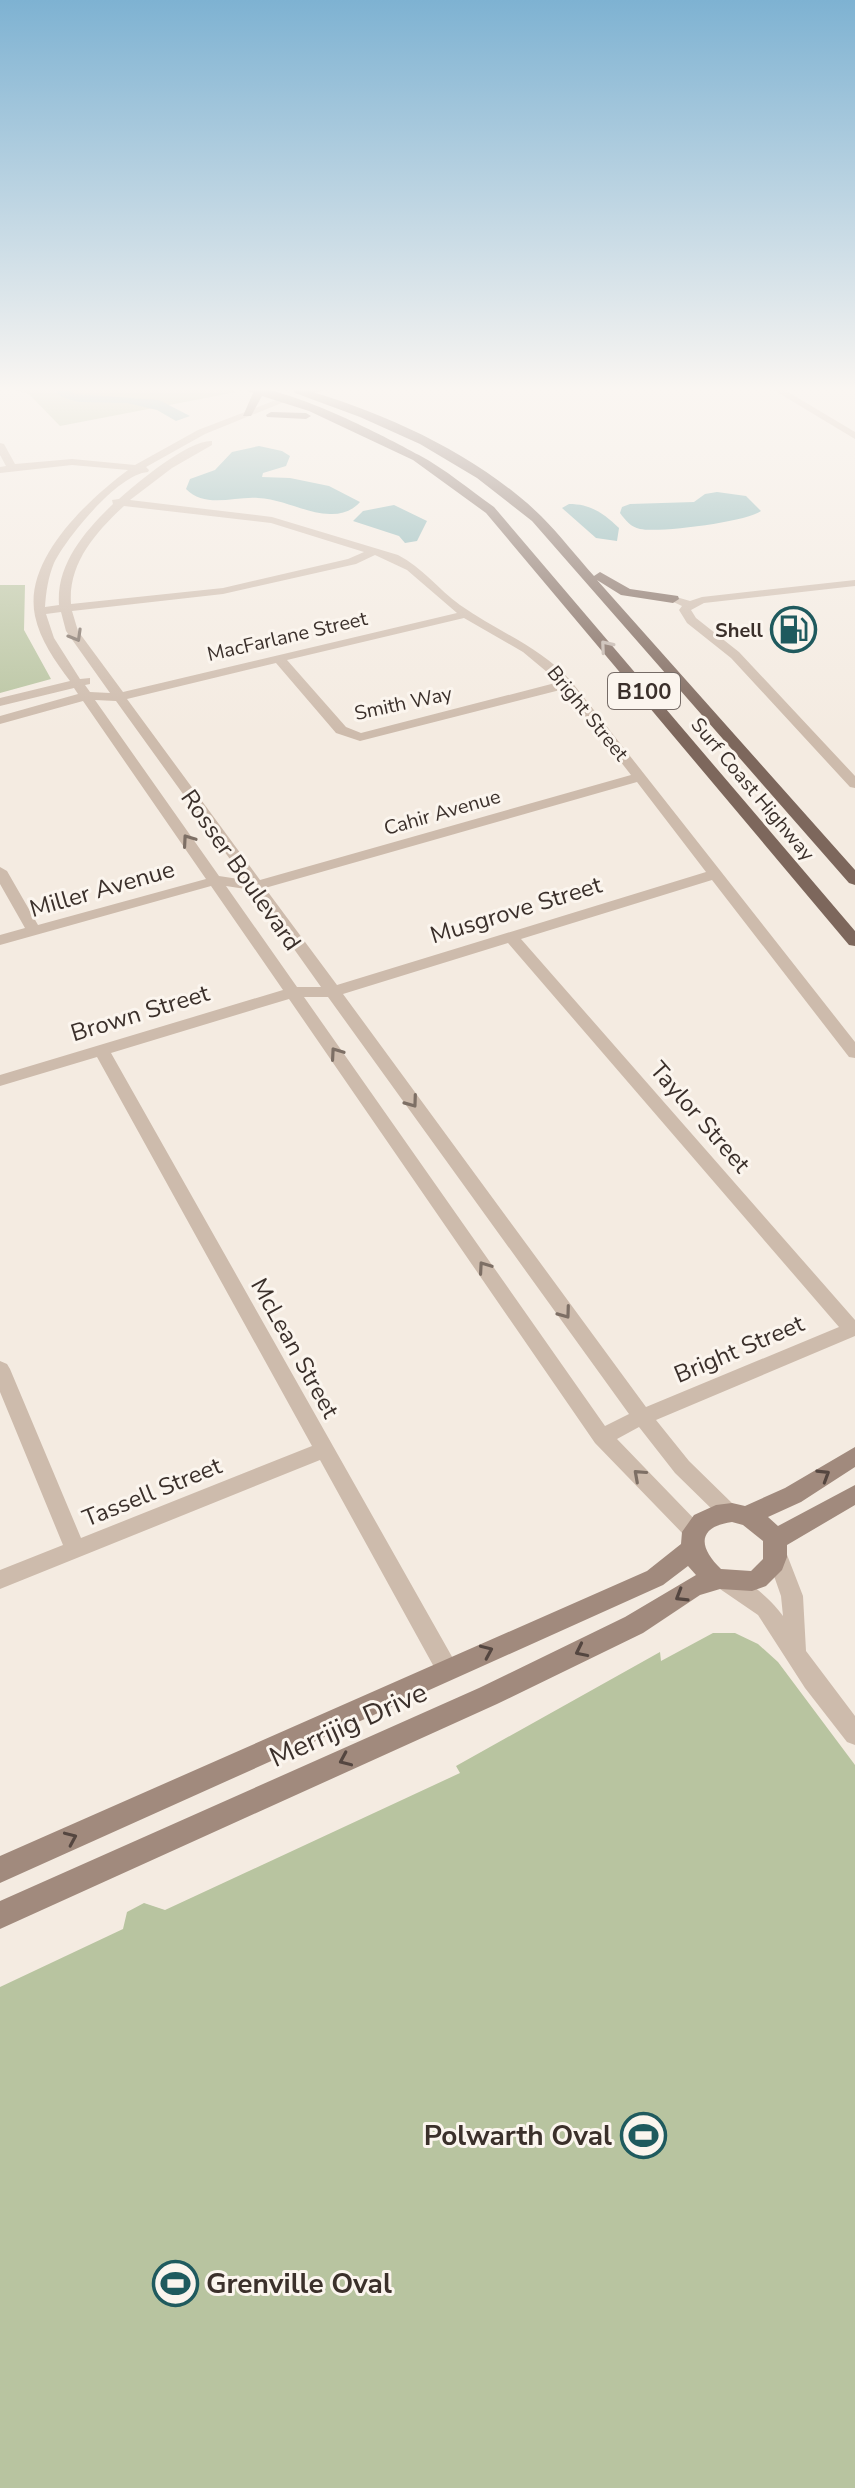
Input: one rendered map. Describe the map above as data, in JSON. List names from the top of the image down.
{
  "streets": {
    "main road": ["B100", "Surf Coast Highway"],
    "street": [
      "MacFarlane Street",
      "Smith Way",
      "Bright Street",
      "Cahir Avenue",
      "Rosser Boulevard",
      "Miller Avenue",
      "Musgrove Street",
      "Brown Street",
      "Taylor Street",
      "McLean Street",
      "Tassell Street",
      "Merrijig Drive"
    ]
  },
  "crossings": [
    ["MacFarlane Street", "Smith Way"],
    ["MacFarlane Street", "Bright Street"],
    ["MacFarlane Street", "Rosser Boulevard"],
    ["Smith Way", "Bright Street"],
    ["Bright Street", "Cahir Avenue"],
    ["Bright Street", "Rosser Boulevard"],
    ["Bright Street", "Musgrove Street"],
    ["Bright Street", "Taylor Street"],
    ["Cahir Avenue", "Rosser Boulevard"],
    ["Rosser Boulevard", "Miller Avenue"],
    ["Rosser Boulevard", "Musgrove Street"],
    ["Rosser Boulevard", "Brown Street"],
    ["Rosser Boulevard", "Merrijig Drive"],
    ["Musgrove Street", "Brown Street"],
    ["Musgrove Street", "Taylor Street"],
    ["Brown Street", "McLean Street"],
    ["McLean Street", "Tassell Street"],
    ["McLean Street", "Merrijig Drive"]
  ],
  "places": {
    "fuel station": ["Shell"],
    "sports": ["Polwarth Oval", "Grenville Oval"]
  }
}
